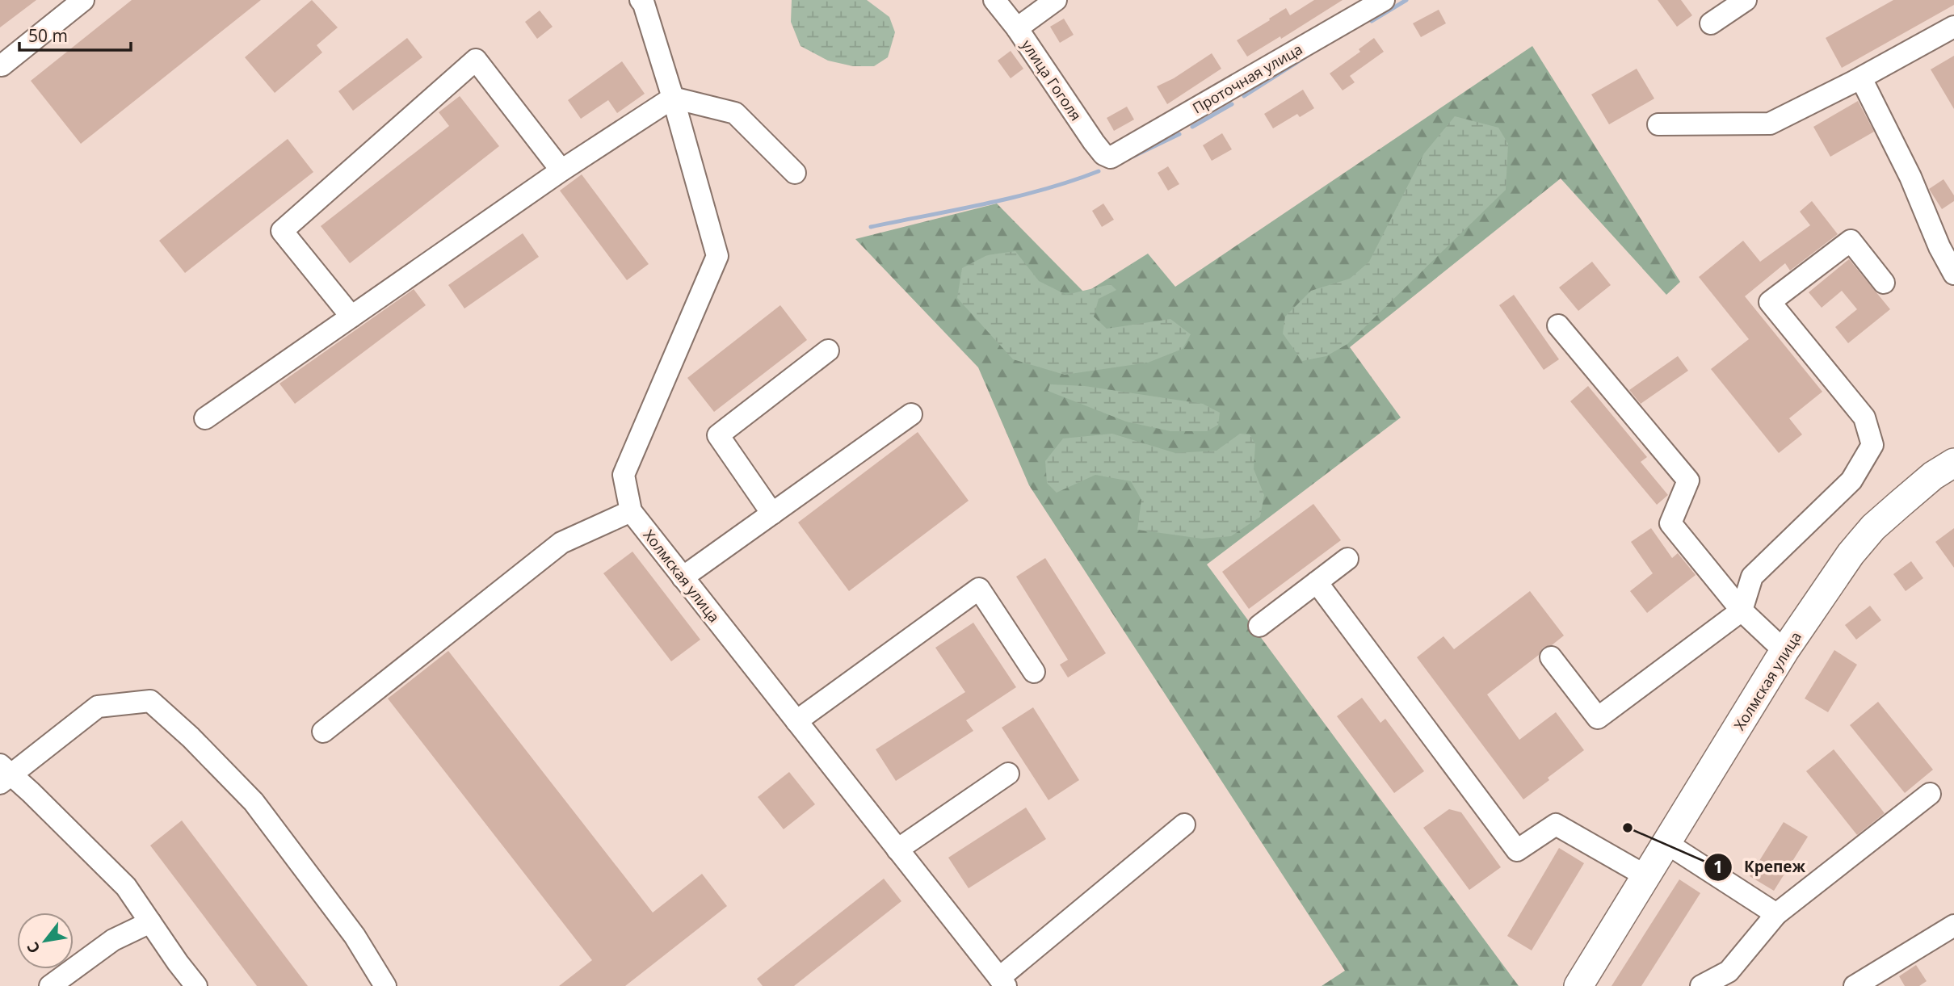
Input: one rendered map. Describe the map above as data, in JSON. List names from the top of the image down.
{
  "streets": {
    "main road": ["Холмская улица"],
    "street": ["Проточная улица", "улица Гоголя"]
  },
  "crossings": [
    ["Проточная улица", "улица Гоголя"]
  ],
  "places": ["Крепеж"],
  "scale_bar": "50 m",
  "north": "bottom left"
}
